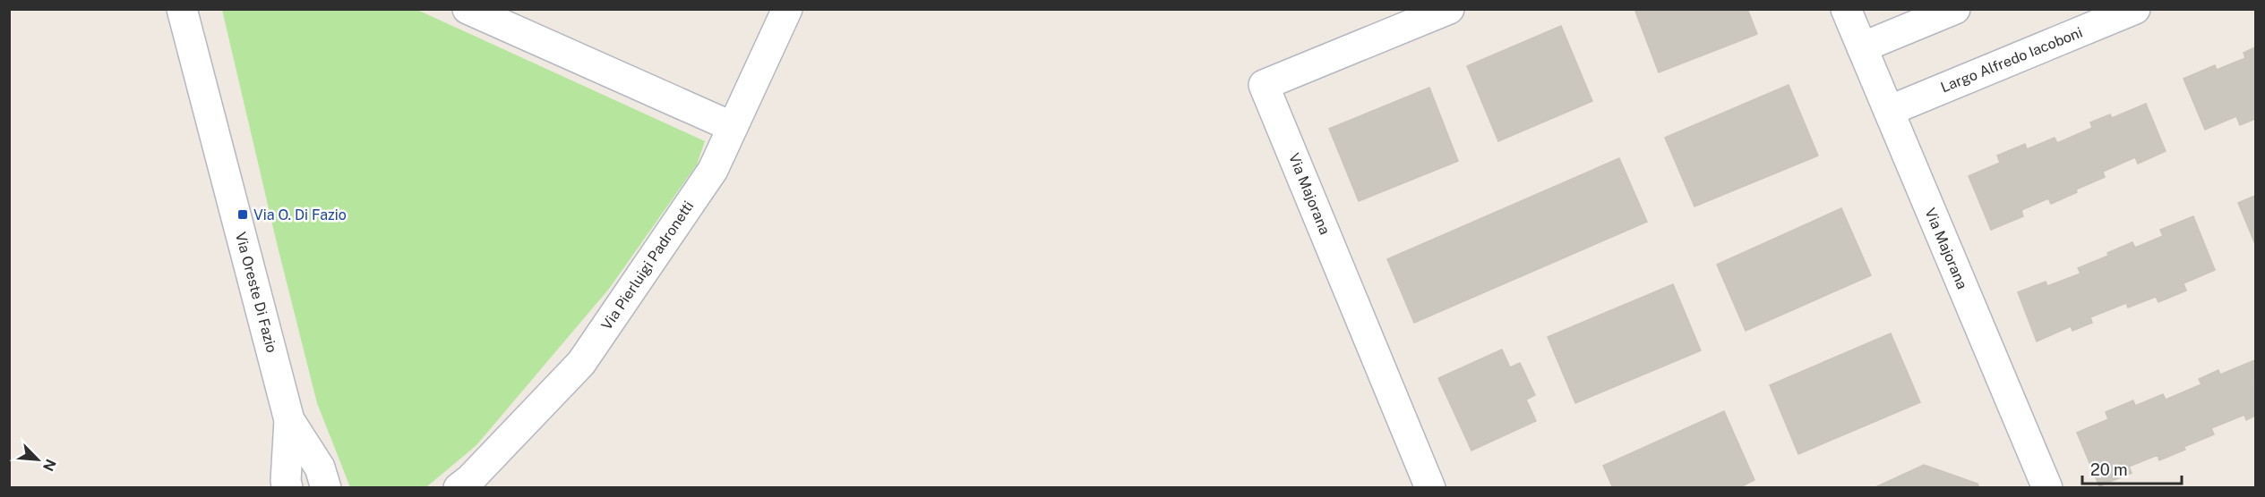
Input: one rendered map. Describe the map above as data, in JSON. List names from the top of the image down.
{
  "streets": {
    "street": [
      "Largo Alfredo Iacoboni",
      "Via Majorana",
      "Via Pierluigi Padronetti",
      "Via Oreste Di Fazio"
    ]
  },
  "crossings": [
    ["Largo Alfredo Iacoboni", "Via Majorana"]
  ],
  "places": {
    "transit": ["Via O. Di Fazio"]
  },
  "scale_bar": "20 m",
  "north": "bottom right"
}
